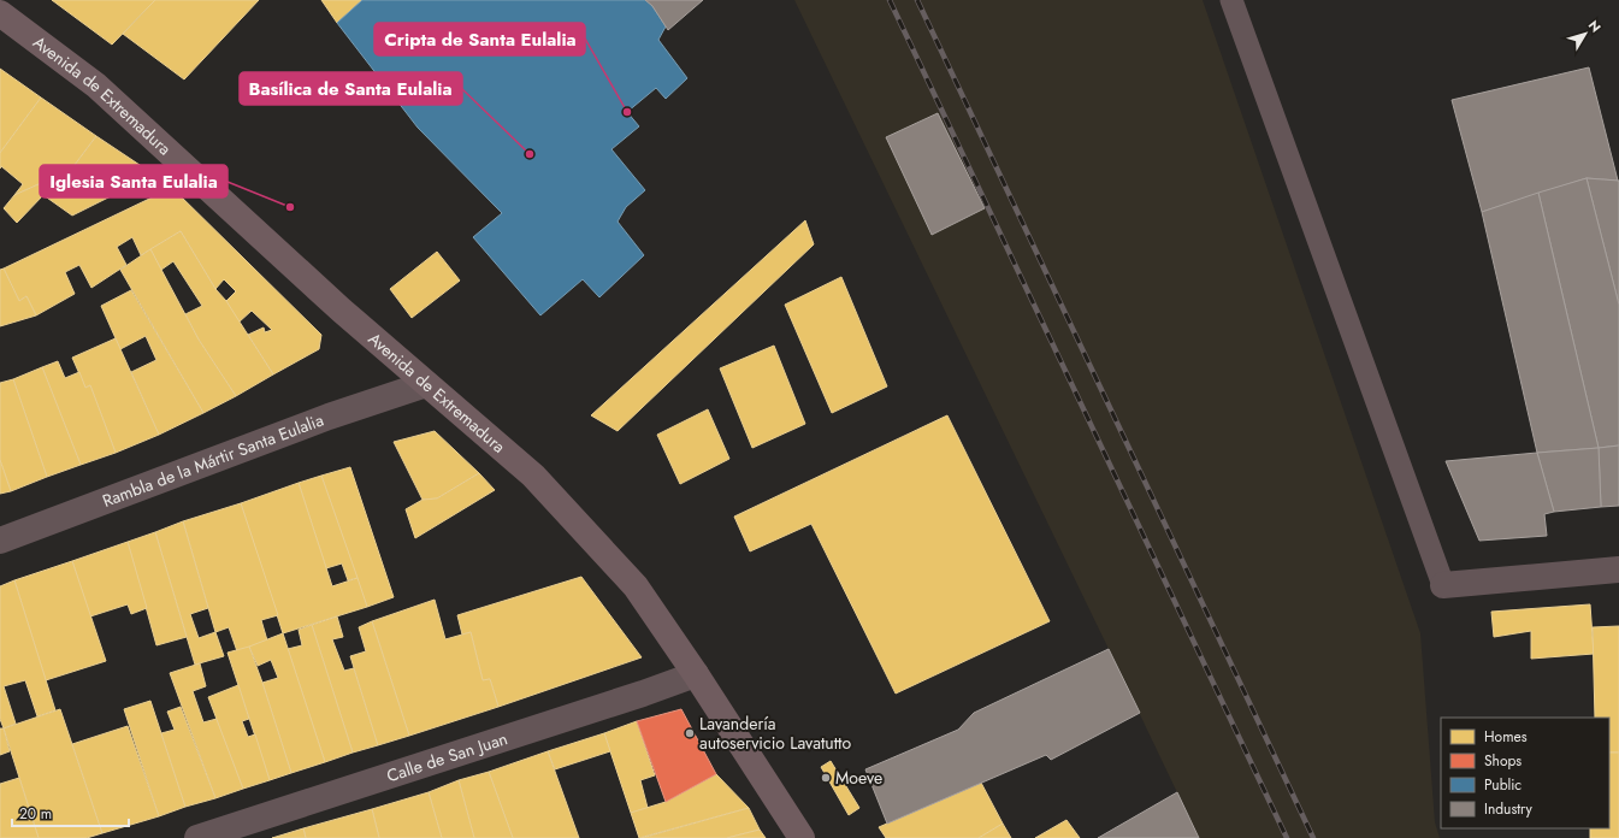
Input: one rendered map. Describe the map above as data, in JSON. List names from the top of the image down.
{
  "streets": {
    "main road": ["Avenida de Extremadura"],
    "street": ["Rambla de la Mártir Santa Eulalia", "Calle de San Juan"]
  },
  "crossings": [
    ["Avenida de Extremadura", "Rambla de la Mártir Santa Eulalia"],
    ["Avenida de Extremadura", "Calle de San Juan"]
  ],
  "places": [
    "Cripta de Santa Eulalia",
    "Basílica de Santa Eulalia",
    "Iglesia Santa Eulalia",
    "Lavandería autoservicio Lavatutto",
    "Moeve"
  ],
  "legend": [
    "Homes",
    "Shops",
    "Public",
    "Industry"
  ],
  "scale_bar": "20 m",
  "north": "top right"
}
